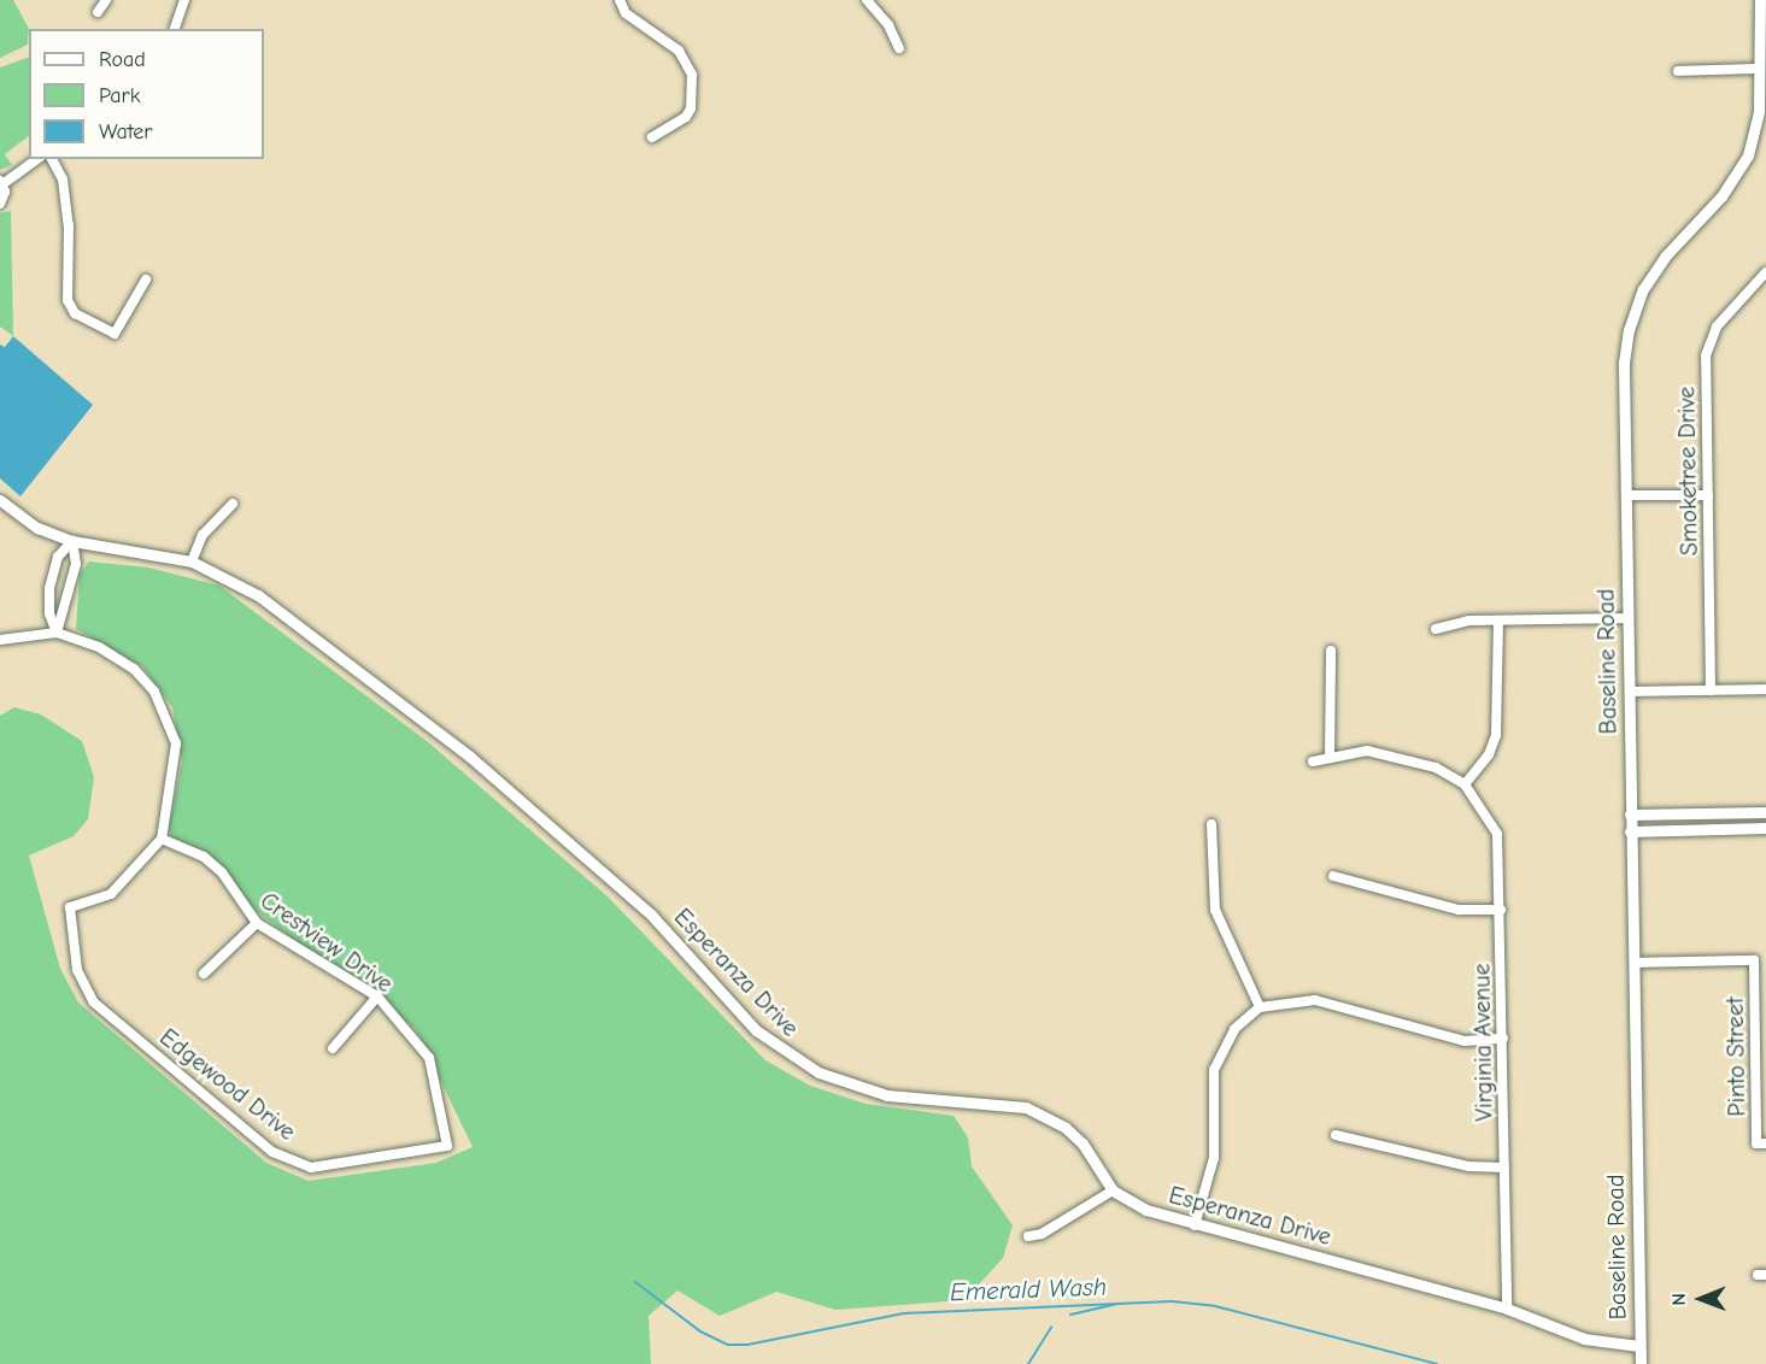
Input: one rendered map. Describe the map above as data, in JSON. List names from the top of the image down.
{
  "streets": {
    "main road": ["Baseline Road", "Esperanza Drive"],
    "street": [
      "Smoketree Drive",
      "Crestview Drive",
      "Virginia Avenue",
      "Pinto Street",
      "Edgewood Drive"
    ]
  },
  "crossings": [
    ["Baseline Road", "Esperanza Drive"],
    ["Baseline Road", "Pinto Street"],
    ["Crestview Drive", "Edgewood Drive"],
    ["Esperanza Drive", "Virginia Avenue"]
  ],
  "water": ["Emerald Wash"],
  "legend": ["Road", "Park", "Water"],
  "north": "left"
}
